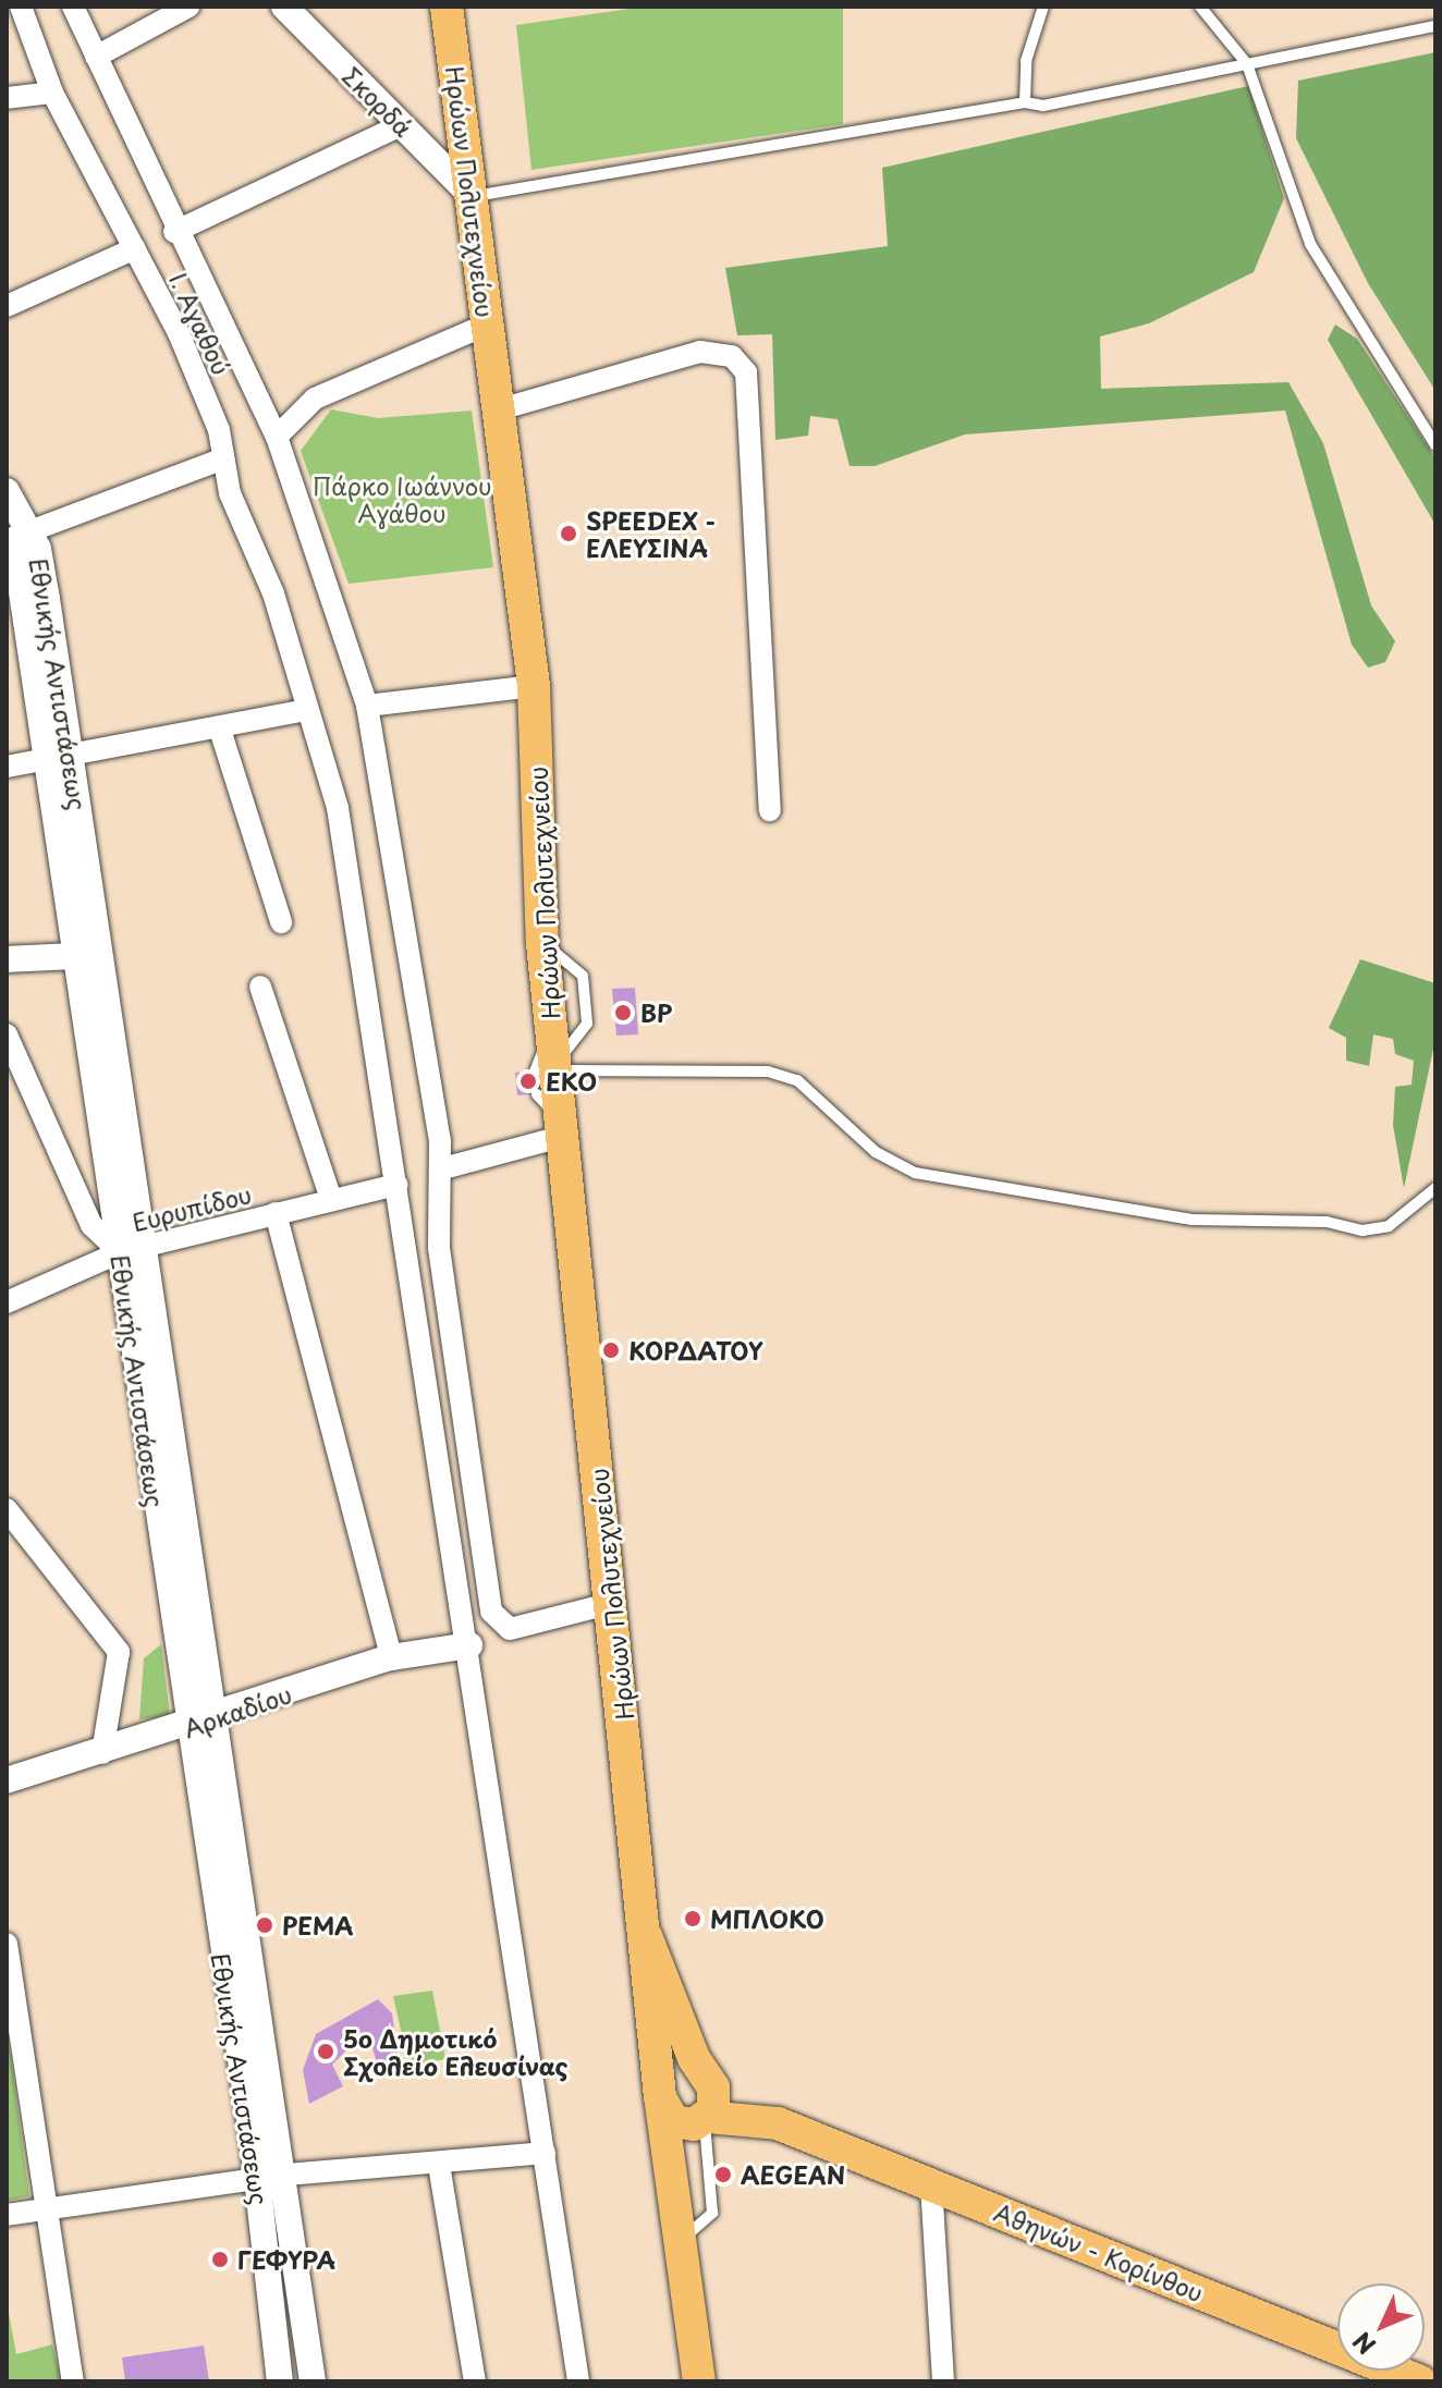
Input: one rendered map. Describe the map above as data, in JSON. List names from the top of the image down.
{
  "streets": {
    "main road": ["Ηρώων Πολυτεχνείου", "Αθηνών - Κορίνθου"],
    "street": [
      "Σκορδά",
      "Ι. Αγαθού",
      "Εθνικής Αντιστάσεως",
      "Ευρυπίδου",
      "Αρκαδίου"
    ]
  },
  "crossings": [
    ["Σκορδά", "Ηρώων Πολυτεχνείου"],
    ["Ηρώων Πολυτεχνείου", "Αθηνών - Κορίνθου"],
    ["Ι. Αγαθού", "Ευρυπίδου"],
    ["Ι. Αγαθού", "Αρκαδίου"],
    ["Εθνικής Αντιστάσεως", "Ευρυπίδου"],
    ["Εθνικής Αντιστάσεως", "Αρκαδίου"]
  ],
  "parks": ["Πάρκο Ιωάννου Αγάθου"],
  "places": [
    "SPEEDEX - ΕΛΕΥΣΙΝΑ",
    "BP",
    "EKO",
    "ΚΟΡΔΑΤΟΥ",
    "ΜΠΛΟΚΟ",
    "ΡΕΜΑ",
    "5ο Δημοτικό Σχολείο Ελευσίνας",
    "AEGEAN",
    "ΓΕΦΥΡΑ"
  ],
  "north": "bottom left"
}
